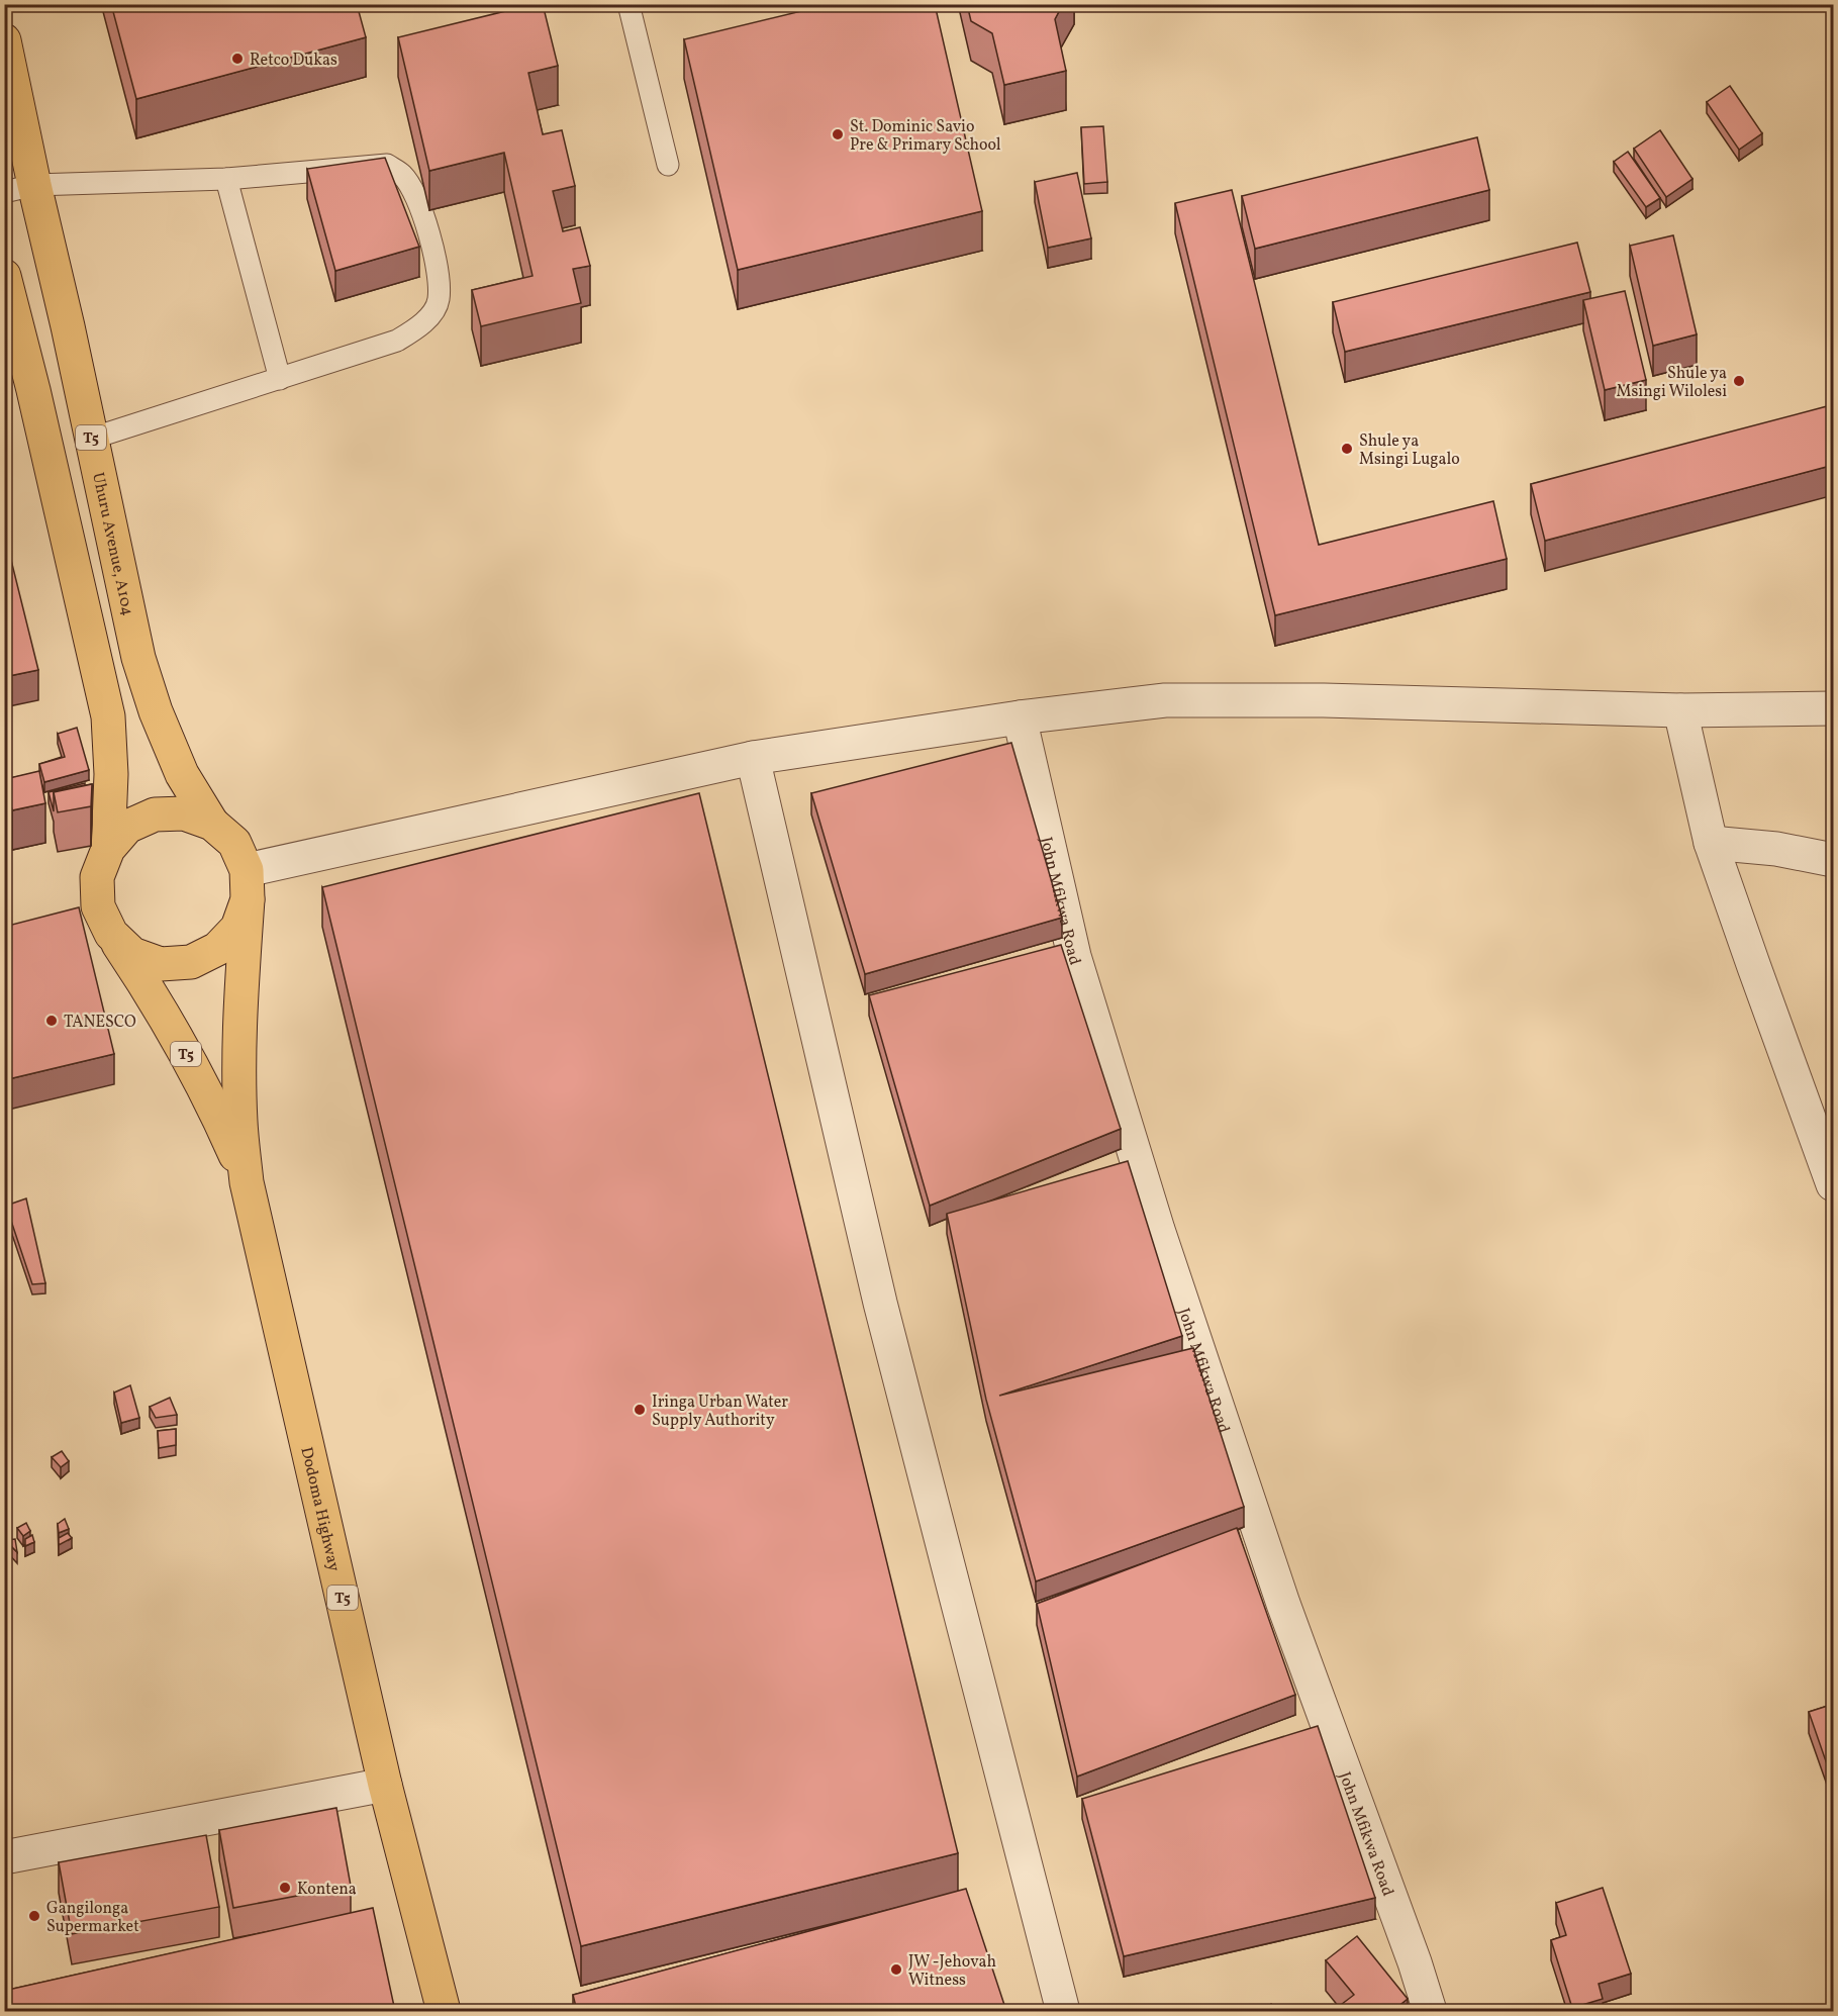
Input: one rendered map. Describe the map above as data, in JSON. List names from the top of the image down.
{
  "streets": {
    "highway": ["T5", "Uhuru Avenue, A104", "Dodoma Highway"],
    "street": ["John Mfikwa Road"]
  },
  "crossings": [
    ["T5", "Uhuru Avenue, A104"],
    ["T5", "Dodoma Highway"]
  ],
  "places": [
    "Retco Dukas",
    "St. Dominic Savio Pre & Primary School",
    "Shule ya Msingi Wilolesi",
    "Shule ya Msingi Lugalo",
    "TANESCO",
    "Iringa Urban Water Supply Authority",
    "Kontena",
    "Gangilonga Supermarket",
    "JW -Jehovah Witness"
  ]
}
